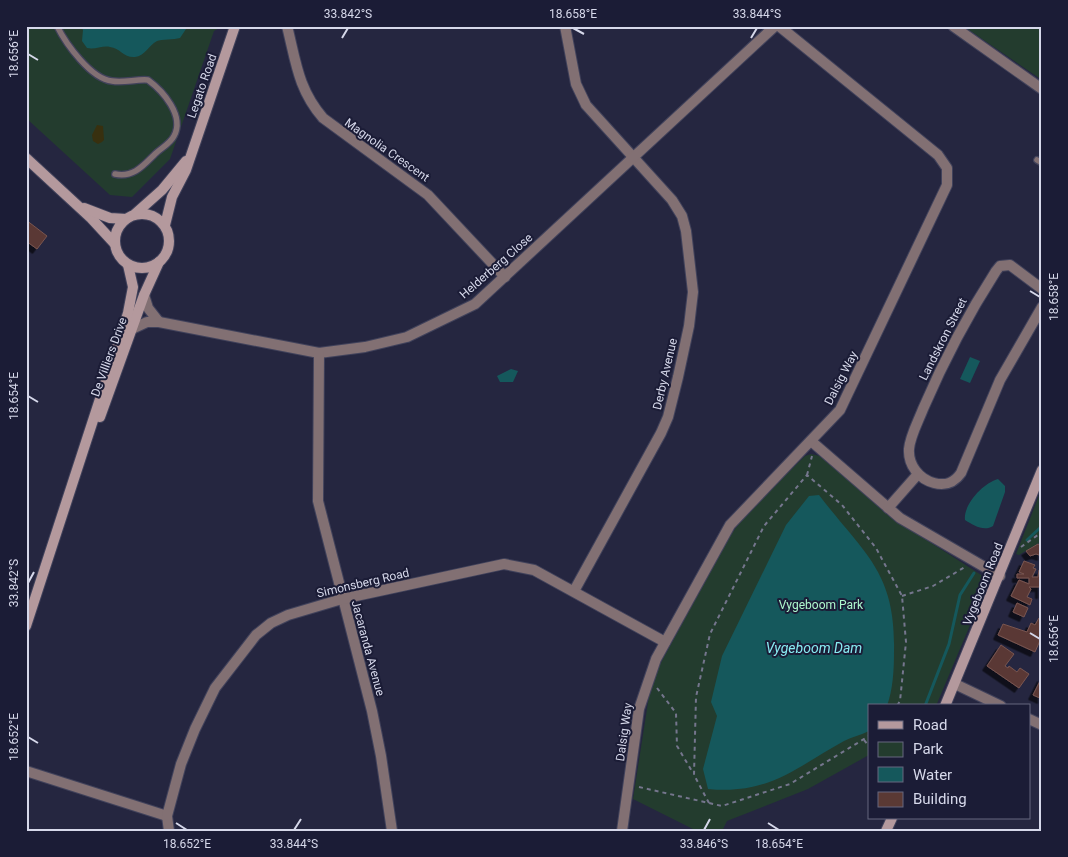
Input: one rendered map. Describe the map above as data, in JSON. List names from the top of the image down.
{
  "streets": {
    "street": [
      "Legato Road",
      "Magnolia Crescent",
      "Helderberg Close",
      "Landskron Street",
      "De Villiers Drive",
      "Derby Avenue",
      "Dalsig Way",
      "Simonsberg Road",
      "Vygeboom Road",
      "Jacaranda Avenue"
    ]
  },
  "crossings": [
    ["Legato Road", "De Villiers Drive"],
    ["Magnolia Crescent", "Helderberg Close"],
    ["Helderberg Close", "De Villiers Drive"],
    ["Helderberg Close", "Derby Avenue"],
    ["Helderberg Close", "Dalsig Way"],
    ["Helderberg Close", "Jacaranda Avenue"],
    ["Derby Avenue", "Simonsberg Road"],
    ["Dalsig Way", "Simonsberg Road"],
    ["Simonsberg Road", "Jacaranda Avenue"]
  ],
  "water": ["Vygeboom Dam"],
  "parks": ["Vygeboom Park"],
  "legend": [
    "Road",
    "Park",
    "Water",
    "Building"
  ],
  "coordinates": [
    "33.842°S",
    "18.658°E",
    "33.844°S",
    "18.656°E",
    "18.654°E",
    "18.652°E",
    "33.846°S"
  ]
}
